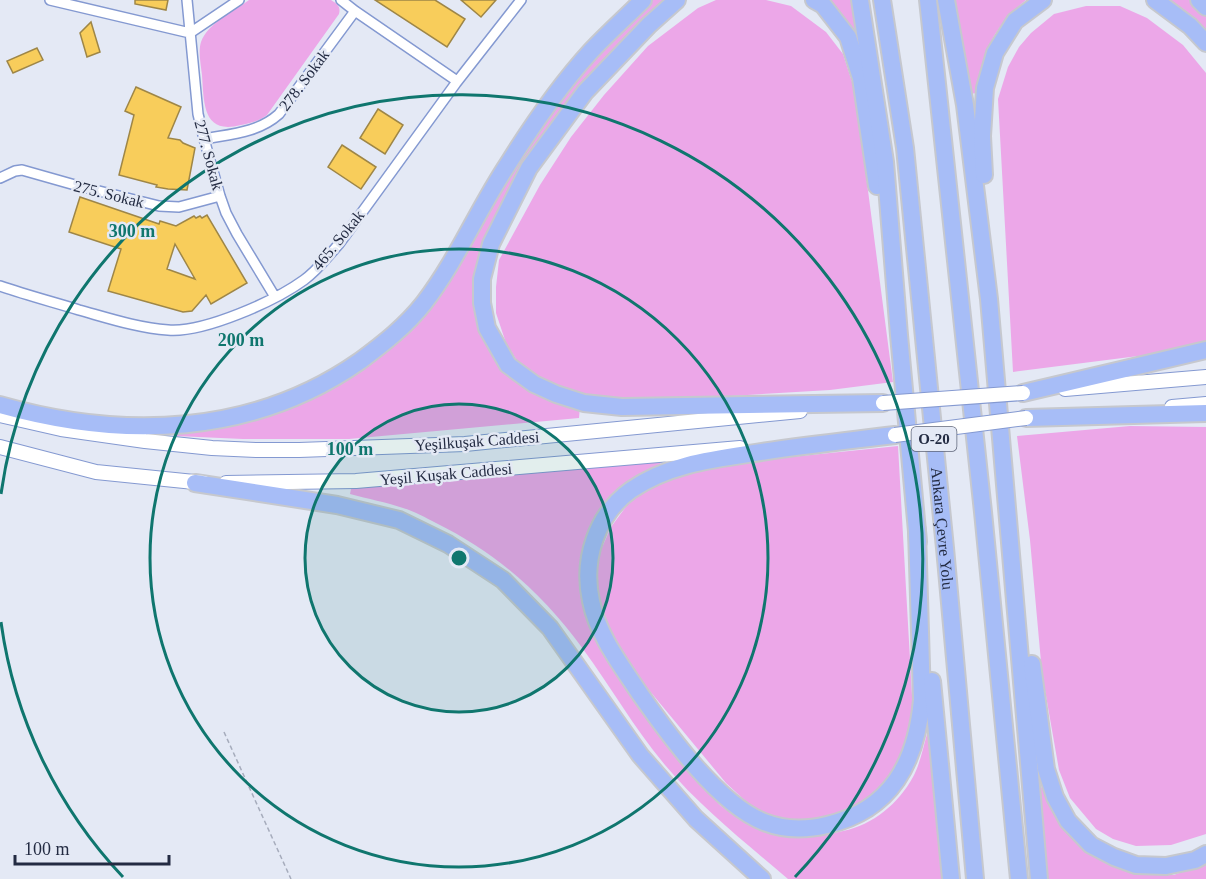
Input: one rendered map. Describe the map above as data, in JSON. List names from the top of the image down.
{
  "streets": {
    "highway": ["O-20", "Ankara Çevre Yolu"],
    "main road": ["Yeşilkuşak Caddesi", "Yeşil Kuşak Caddesi"],
    "street": [
      "278. Sokak",
      "277. Sokak",
      "275. Sokak",
      "465. Sokak"
    ]
  },
  "crossings": [
    ["278. Sokak", "277. Sokak"],
    ["277. Sokak", "275. Sokak"],
    ["277. Sokak", "465. Sokak"]
  ],
  "scale_bar": "100 m",
  "rings": ["300 m", "200 m", "100 m"]
}
